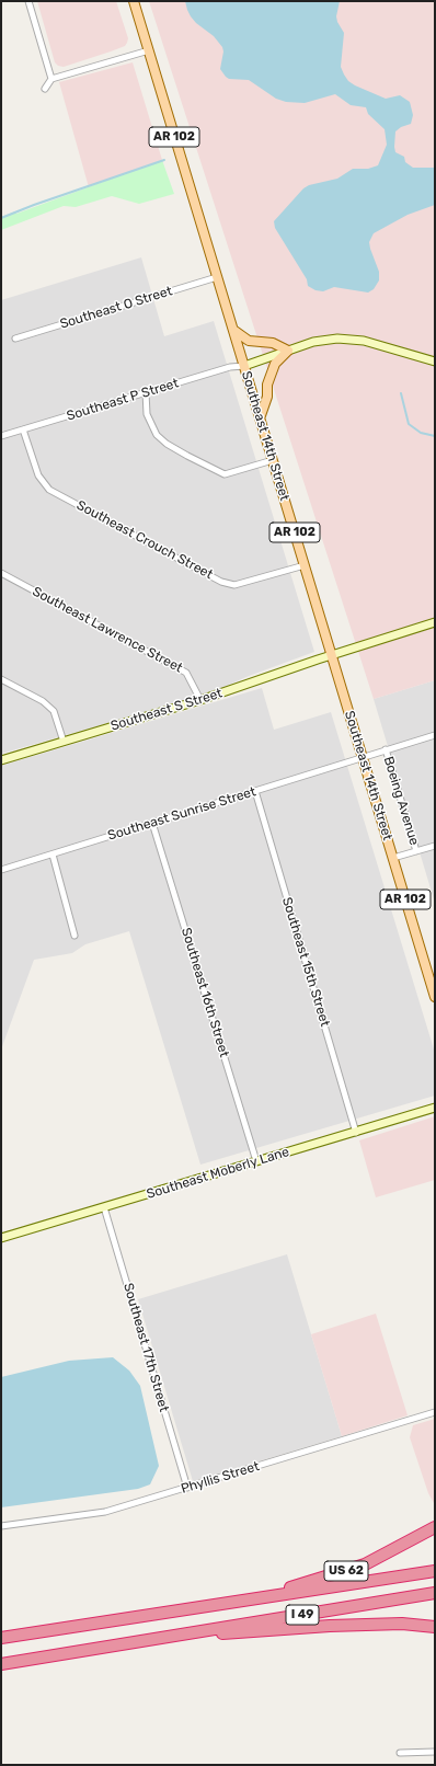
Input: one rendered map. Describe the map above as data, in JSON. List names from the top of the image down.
{
  "streets": {
    "highway": ["US 62", "I 49"],
    "main road": ["AR 102", "Southeast 14th Street"],
    "street": [
      "Southeast O Street",
      "Southeast P Street",
      "Southeast Crouch Street",
      "Southeast Lawrence Street",
      "Southeast S Street",
      "Boeing Avenue",
      "Southeast Sunrise Street",
      "Southeast 15th Street",
      "Southeast 16th Street",
      "Southeast Moberly Lane",
      "Southeast 17th Street",
      "Phyllis Street"
    ]
  },
  "crossings": [
    ["Southeast O Street", "Southeast 14th Street"],
    ["Southeast P Street", "Southeast 14th Street"],
    ["Southeast P Street", "Southeast Crouch Street"],
    ["Southeast 14th Street", "Southeast Crouch Street"],
    ["Southeast 14th Street", "Southeast S Street"],
    ["Southeast 14th Street", "Southeast Sunrise Street"],
    ["Southeast Lawrence Street", "Southeast S Street"],
    ["Boeing Avenue", "Southeast Sunrise Street"],
    ["Southeast Sunrise Street", "Southeast 15th Street"],
    ["Southeast Sunrise Street", "Southeast 16th Street"],
    ["Southeast 15th Street", "Southeast Moberly Lane"],
    ["Southeast 16th Street", "Southeast Moberly Lane"],
    ["Southeast Moberly Lane", "Southeast 17th Street"],
    ["Southeast 17th Street", "Phyllis Street"],
    ["US 62", "I 49"]
  ]
}
